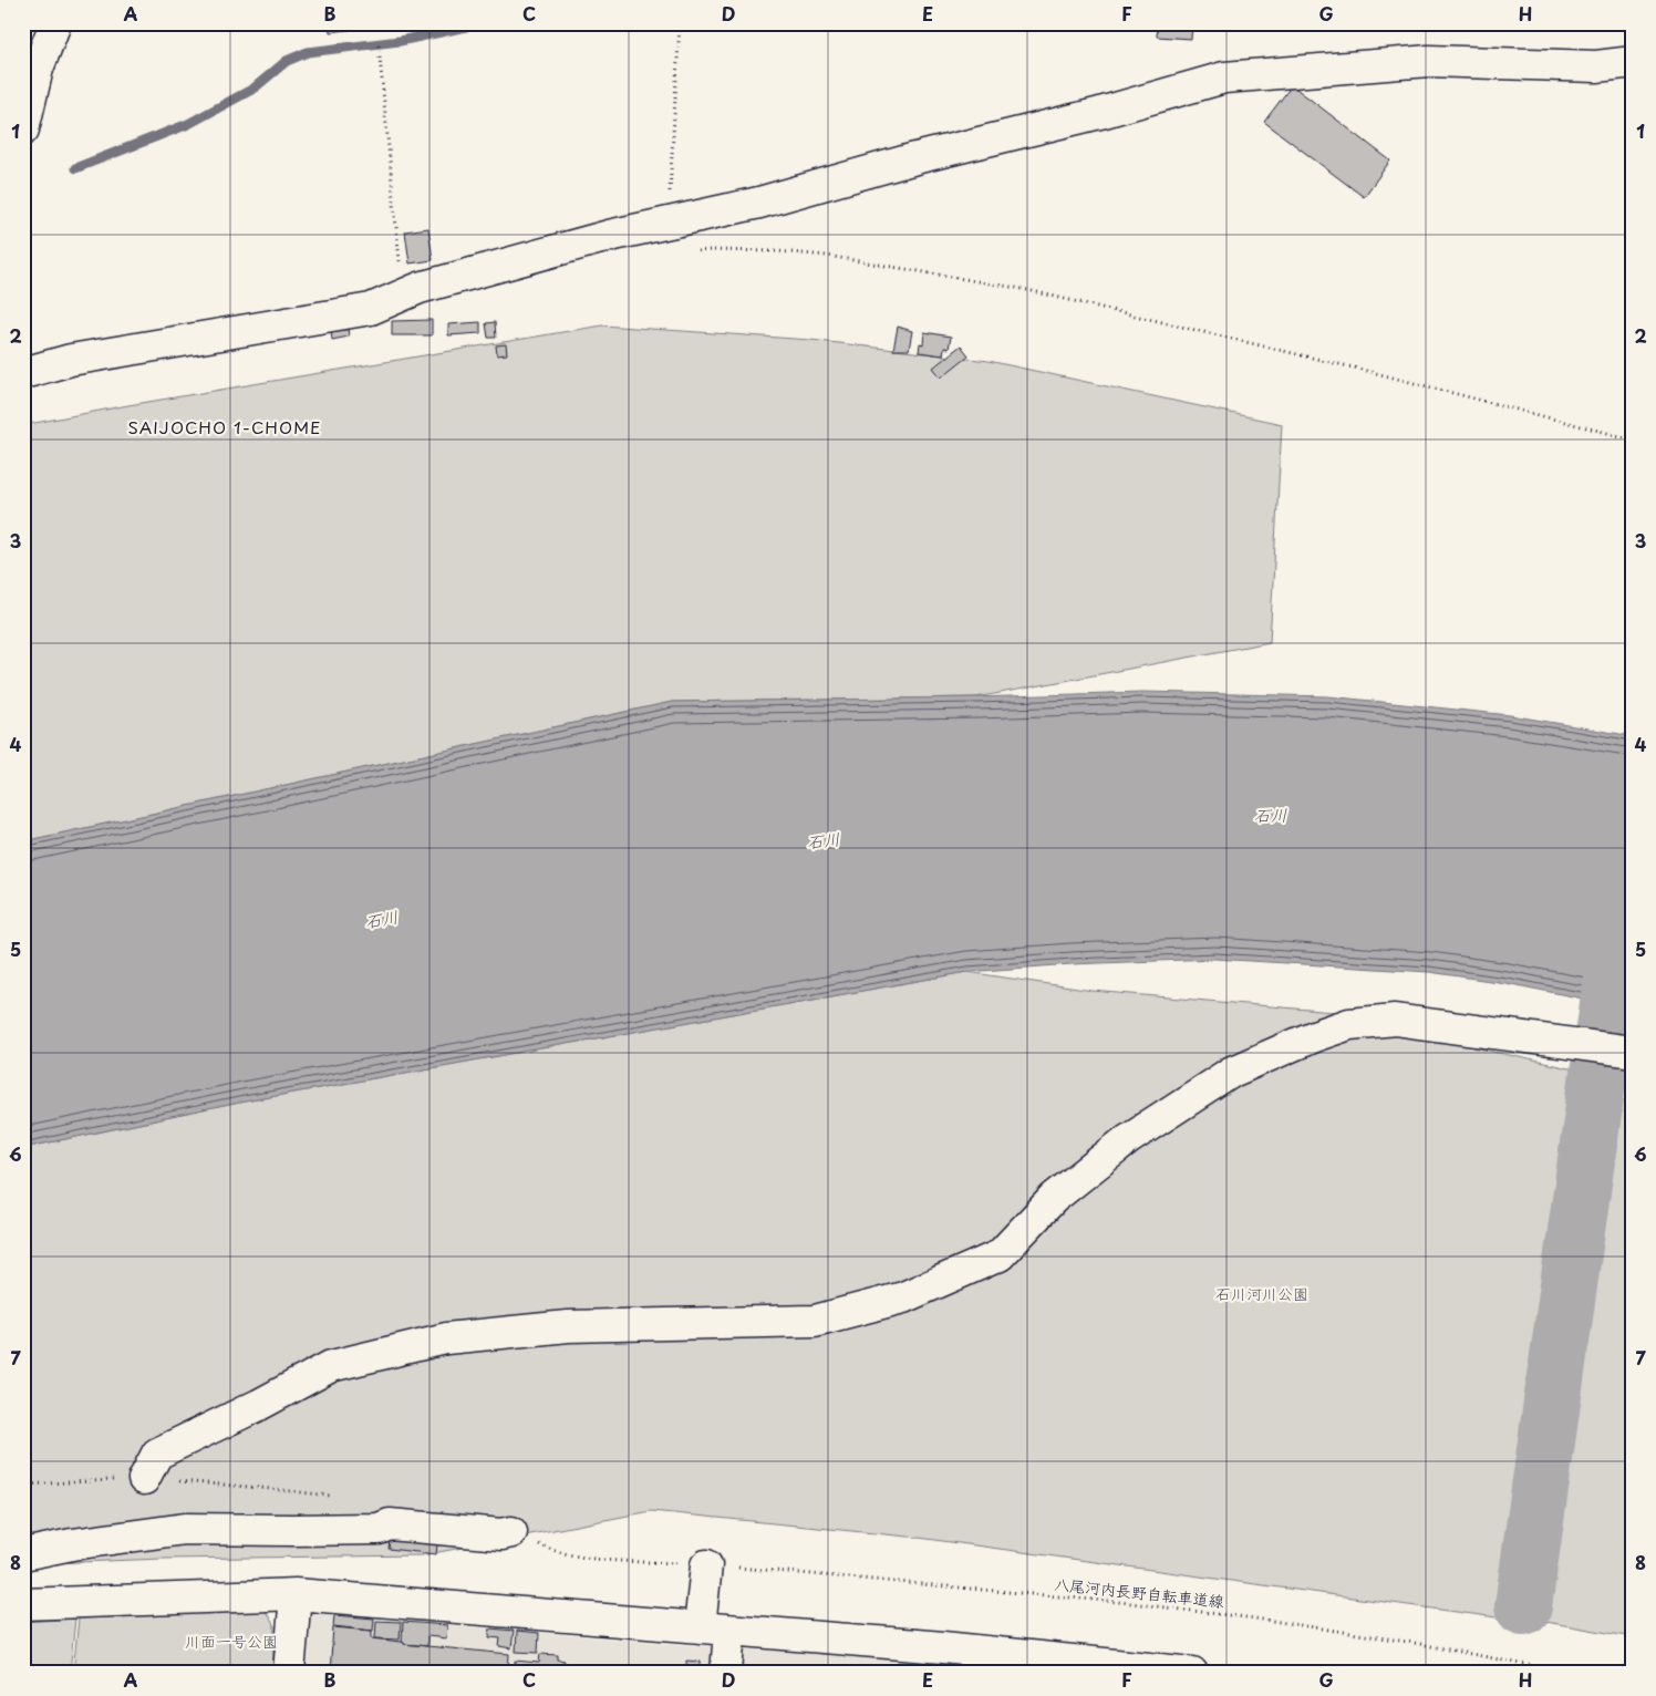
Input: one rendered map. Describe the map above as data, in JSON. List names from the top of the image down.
{
  "streets": {
    "path": ["八尾河内長野自転車道線"]
  },
  "districts": ["SAIJOCHO 1-CHOME"],
  "water": ["石川"],
  "parks": ["石川河川公園", "川面一号公園"],
  "grid": {
    "columns": [
      "A",
      "B",
      "C",
      "D",
      "E",
      "F",
      "G",
      "H"
    ],
    "rows": [
      "1",
      "2",
      "3",
      "4",
      "5",
      "6",
      "7",
      "8"
    ]
  }
}
